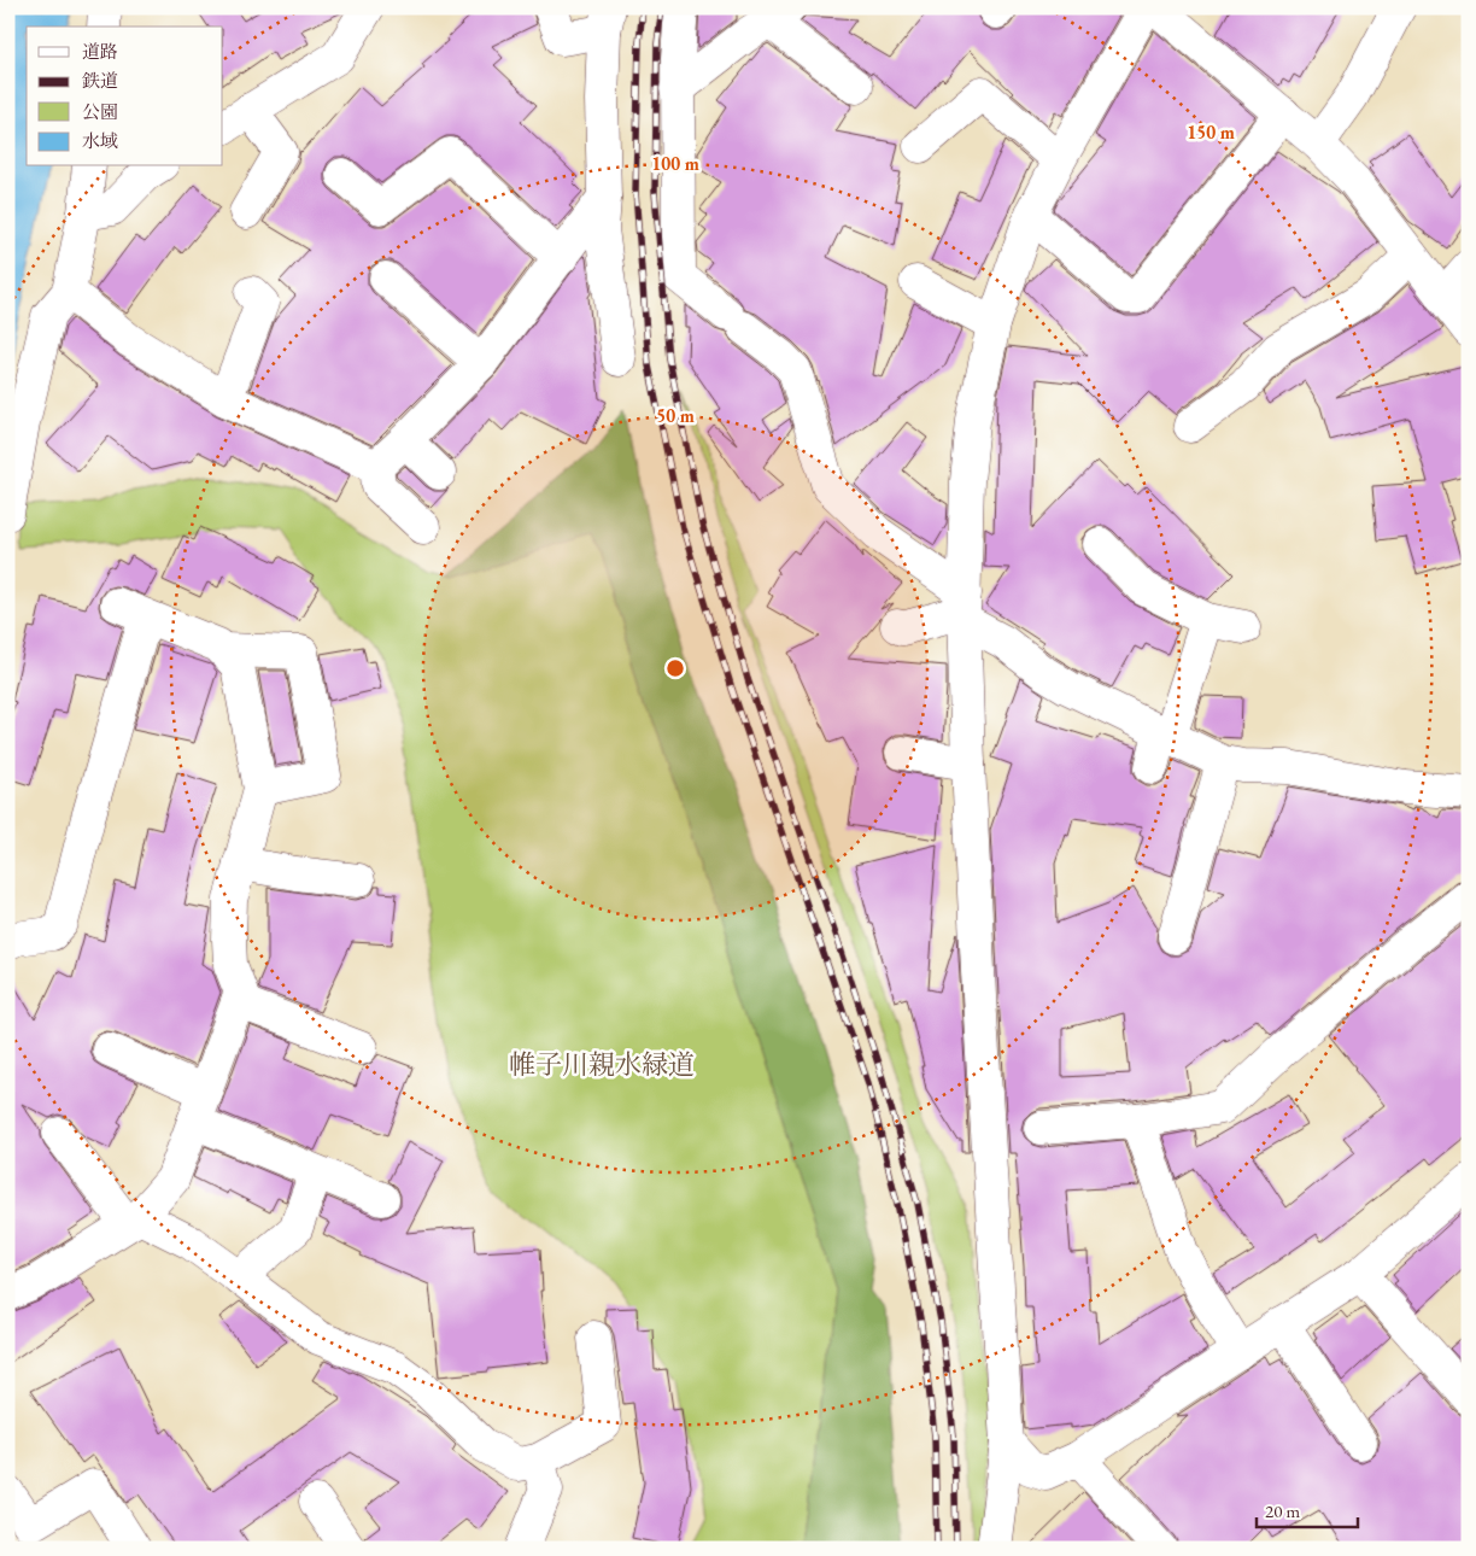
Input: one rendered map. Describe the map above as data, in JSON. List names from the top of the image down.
{
  "parks": ["帷子川親水緑道"],
  "legend": [
    "道路",
    "鉄道",
    "公園",
    "水域"
  ],
  "scale_bar": "20 m",
  "rings": ["150 m", "100 m", "50 m"]
}
